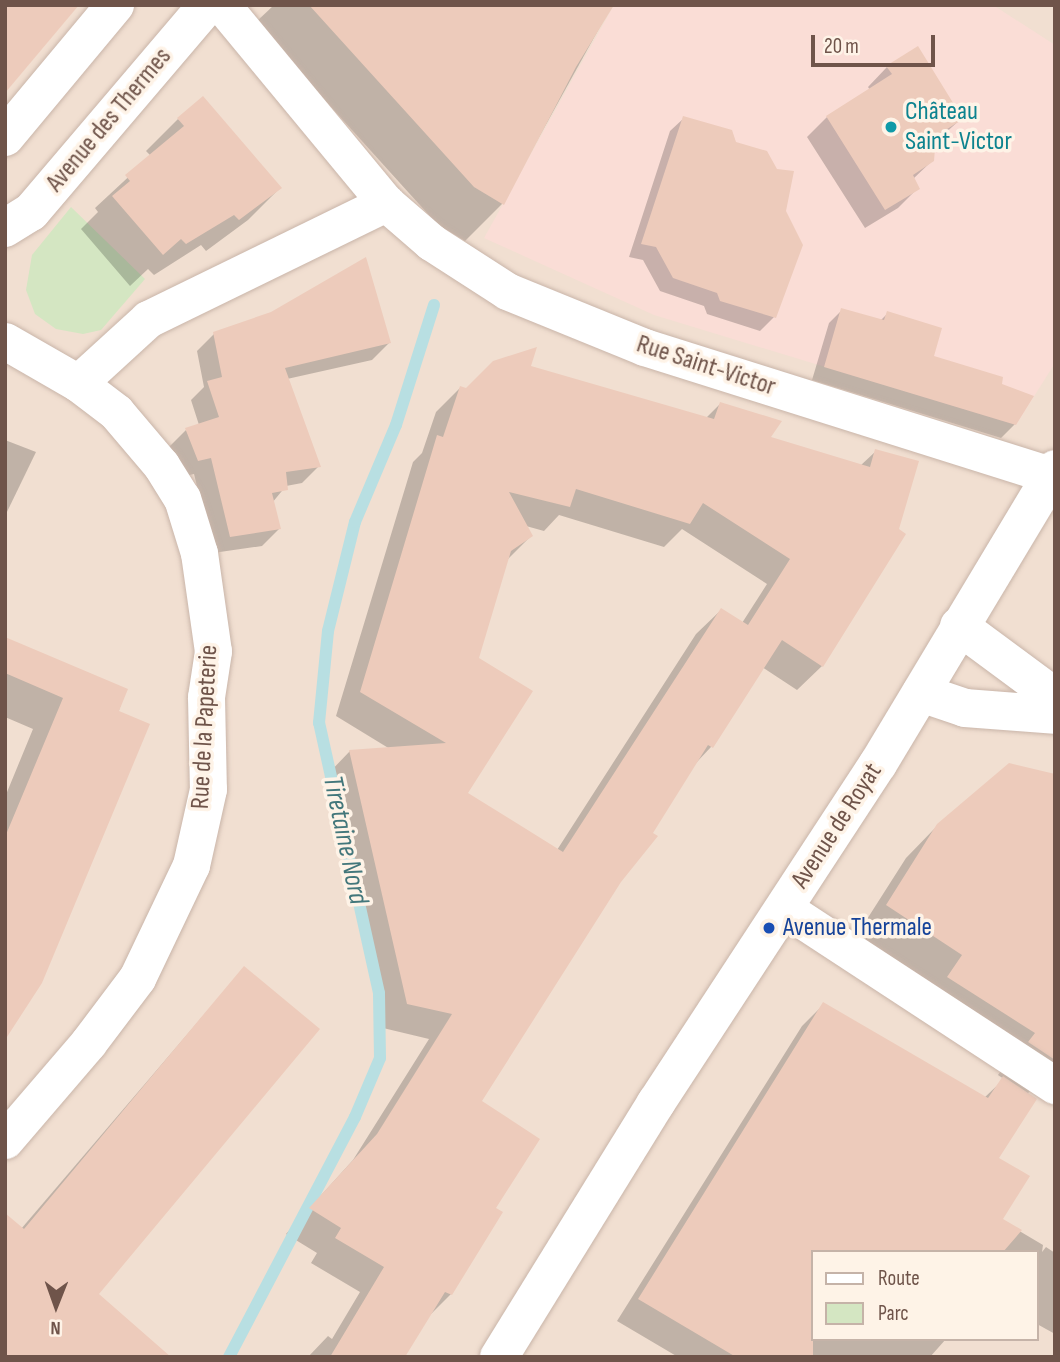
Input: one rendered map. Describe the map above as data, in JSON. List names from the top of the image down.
{
  "streets": {
    "main road": ["Avenue des Thermes", "Avenue de Royat"],
    "street": ["Rue Saint-Victor", "Rue de la Papeterie"]
  },
  "crossings": [
    ["Rue Saint-Victor", "Avenue de Royat"]
  ],
  "water": ["Tiretaine Nord"],
  "places": ["Château Saint-Victor", "Avenue Thermale"],
  "legend": ["Route", "Parc"],
  "scale_bar": "20 m",
  "north": "bottom"
}
